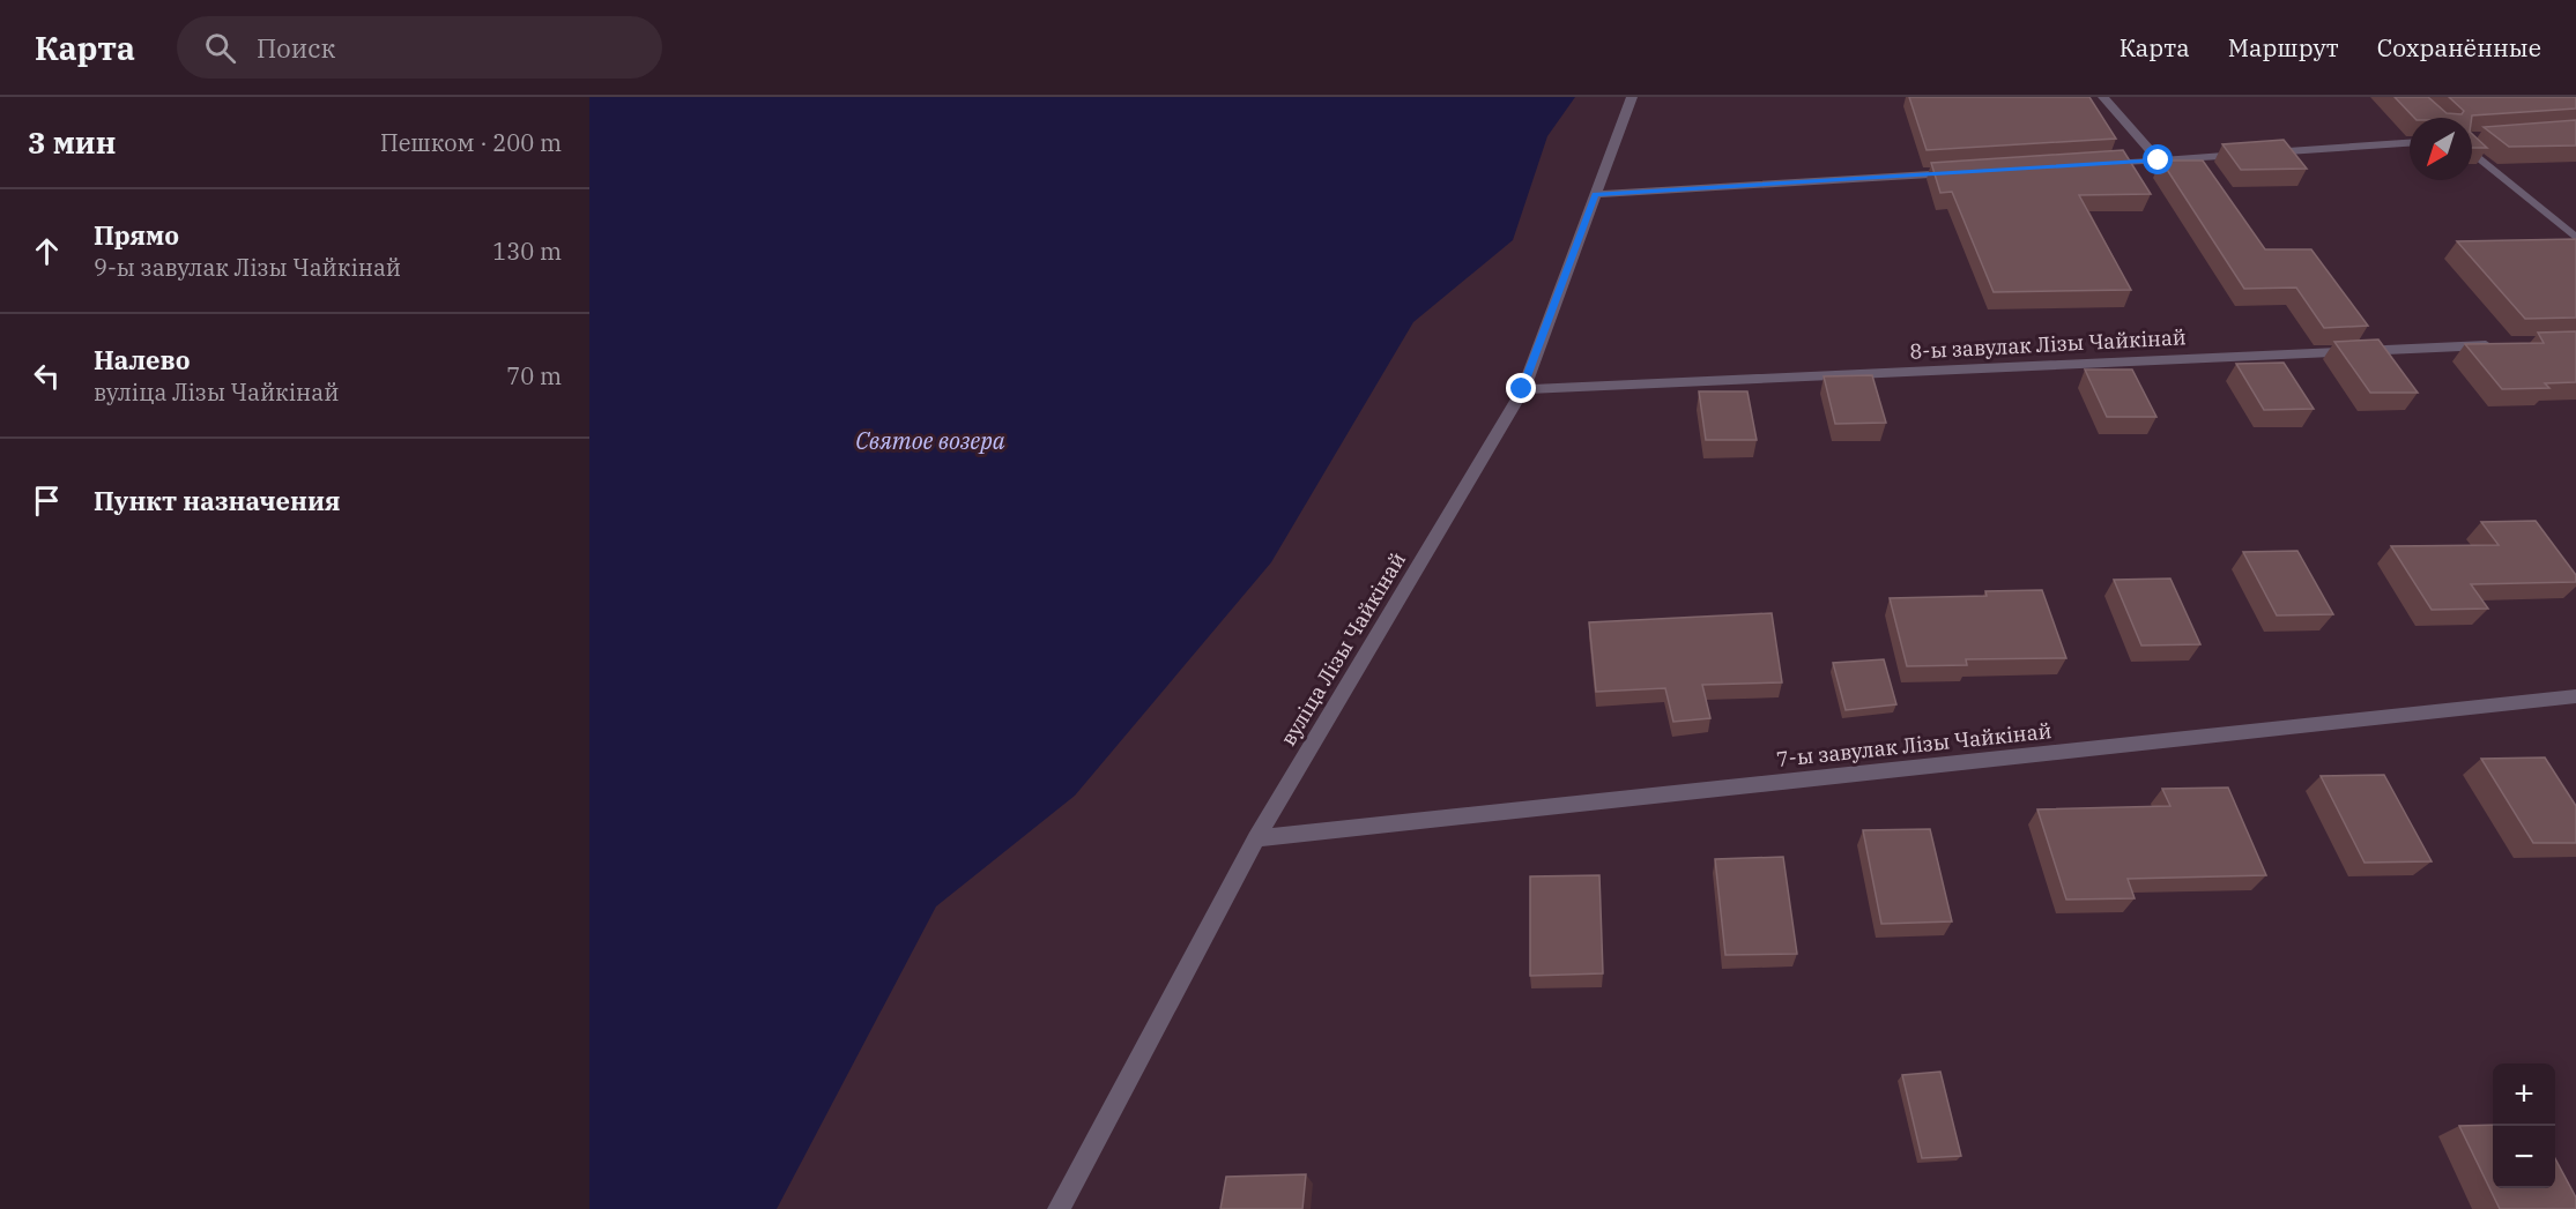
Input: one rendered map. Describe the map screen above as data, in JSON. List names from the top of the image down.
{
  "streets": {
    "street": ["8-ы завулак Лізы Чайкінай", "вуліца Лізы Чайкінай", "7-ы завулак Лізы Чайкінай"]
  },
  "crossings": [
    ["8-ы завулак Лізы Чайкінай", "вуліца Лізы Чайкінай"],
    ["вуліца Лізы Чайкінай", "7-ы завулак Лізы Чайкінай"]
  ],
  "water": ["Святое возера"],
  "north": "bottom left",
  "page": {
    "header": "Карта",
    "search": "Поиск",
    "nav": ["Карта", "Маршрут", "Сохранённые"],
    "heading": ["3 мин", "Пешком · 200 m"],
    "list": [
      ["Прямо", "9-ы завулак Лізы Чайкінай", "130 m"],
      ["Налево", "вуліца Лізы Чайкінай", "70 m"],
      "Пункт назначения"
    ],
    "map_buttons": ["+", "−"]
  }
}
